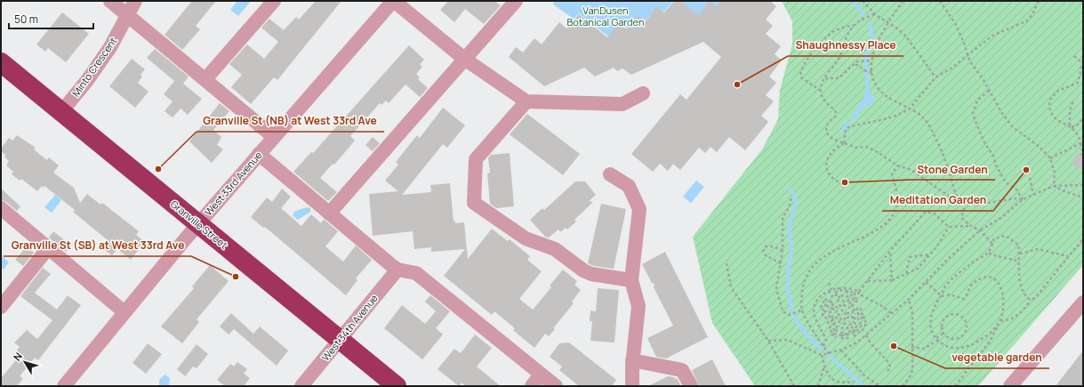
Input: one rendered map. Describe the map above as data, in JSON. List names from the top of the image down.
{
  "streets": {
    "highway": ["Granville Street"],
    "street": ["Minto Crescent", "West 33rd Avenue", "West 34th Avenue"]
  },
  "crossings": [
    ["Minto Crescent", "Granville Street"],
    ["West 33rd Avenue", "Granville Street"],
    ["Granville Street", "West 34th Avenue"]
  ],
  "parks": ["VanDusen Botanical Garden"],
  "places": [
    "Shaughnessy Place",
    "Granville St (NB) at West 33rd Ave",
    "Meditation Garden",
    "Stone Garden",
    "Granville St (SB) at West 33rd Ave",
    "vegetable garden"
  ],
  "scale_bar": "50 m",
  "north": "top left"
}
